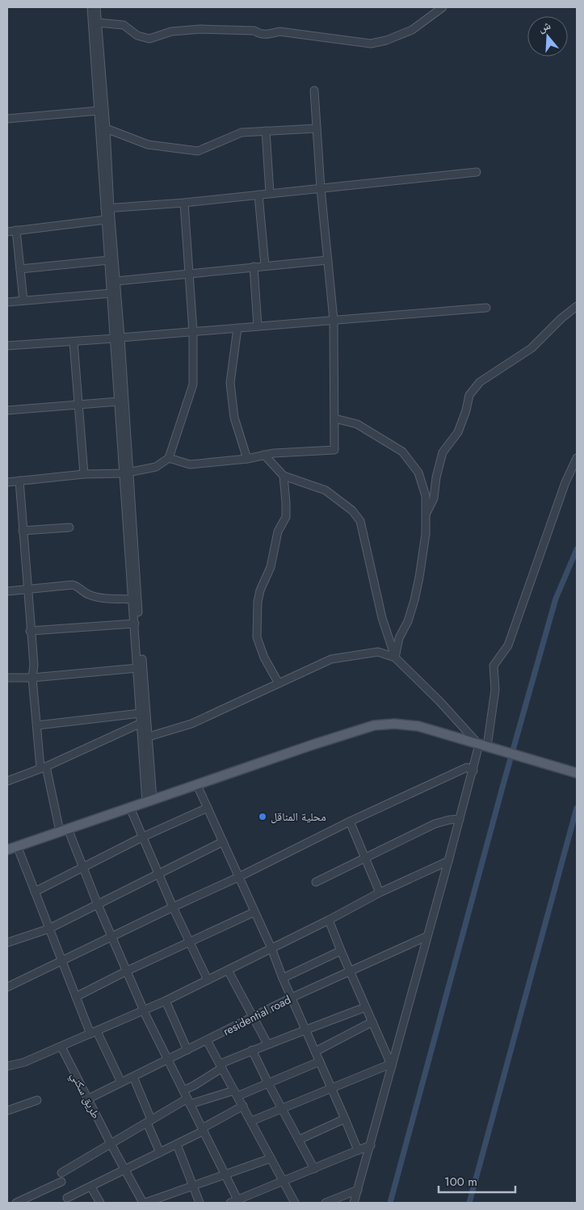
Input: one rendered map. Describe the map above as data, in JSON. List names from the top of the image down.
{
  "streets": {
    "street": ["residential road", "طريق سكني"]
  },
  "crossings": [
    ["residential road", "طريق سكني"]
  ],
  "places": ["محلية المناقل"],
  "scale_bar": "100 m",
  "north": "top"
}
